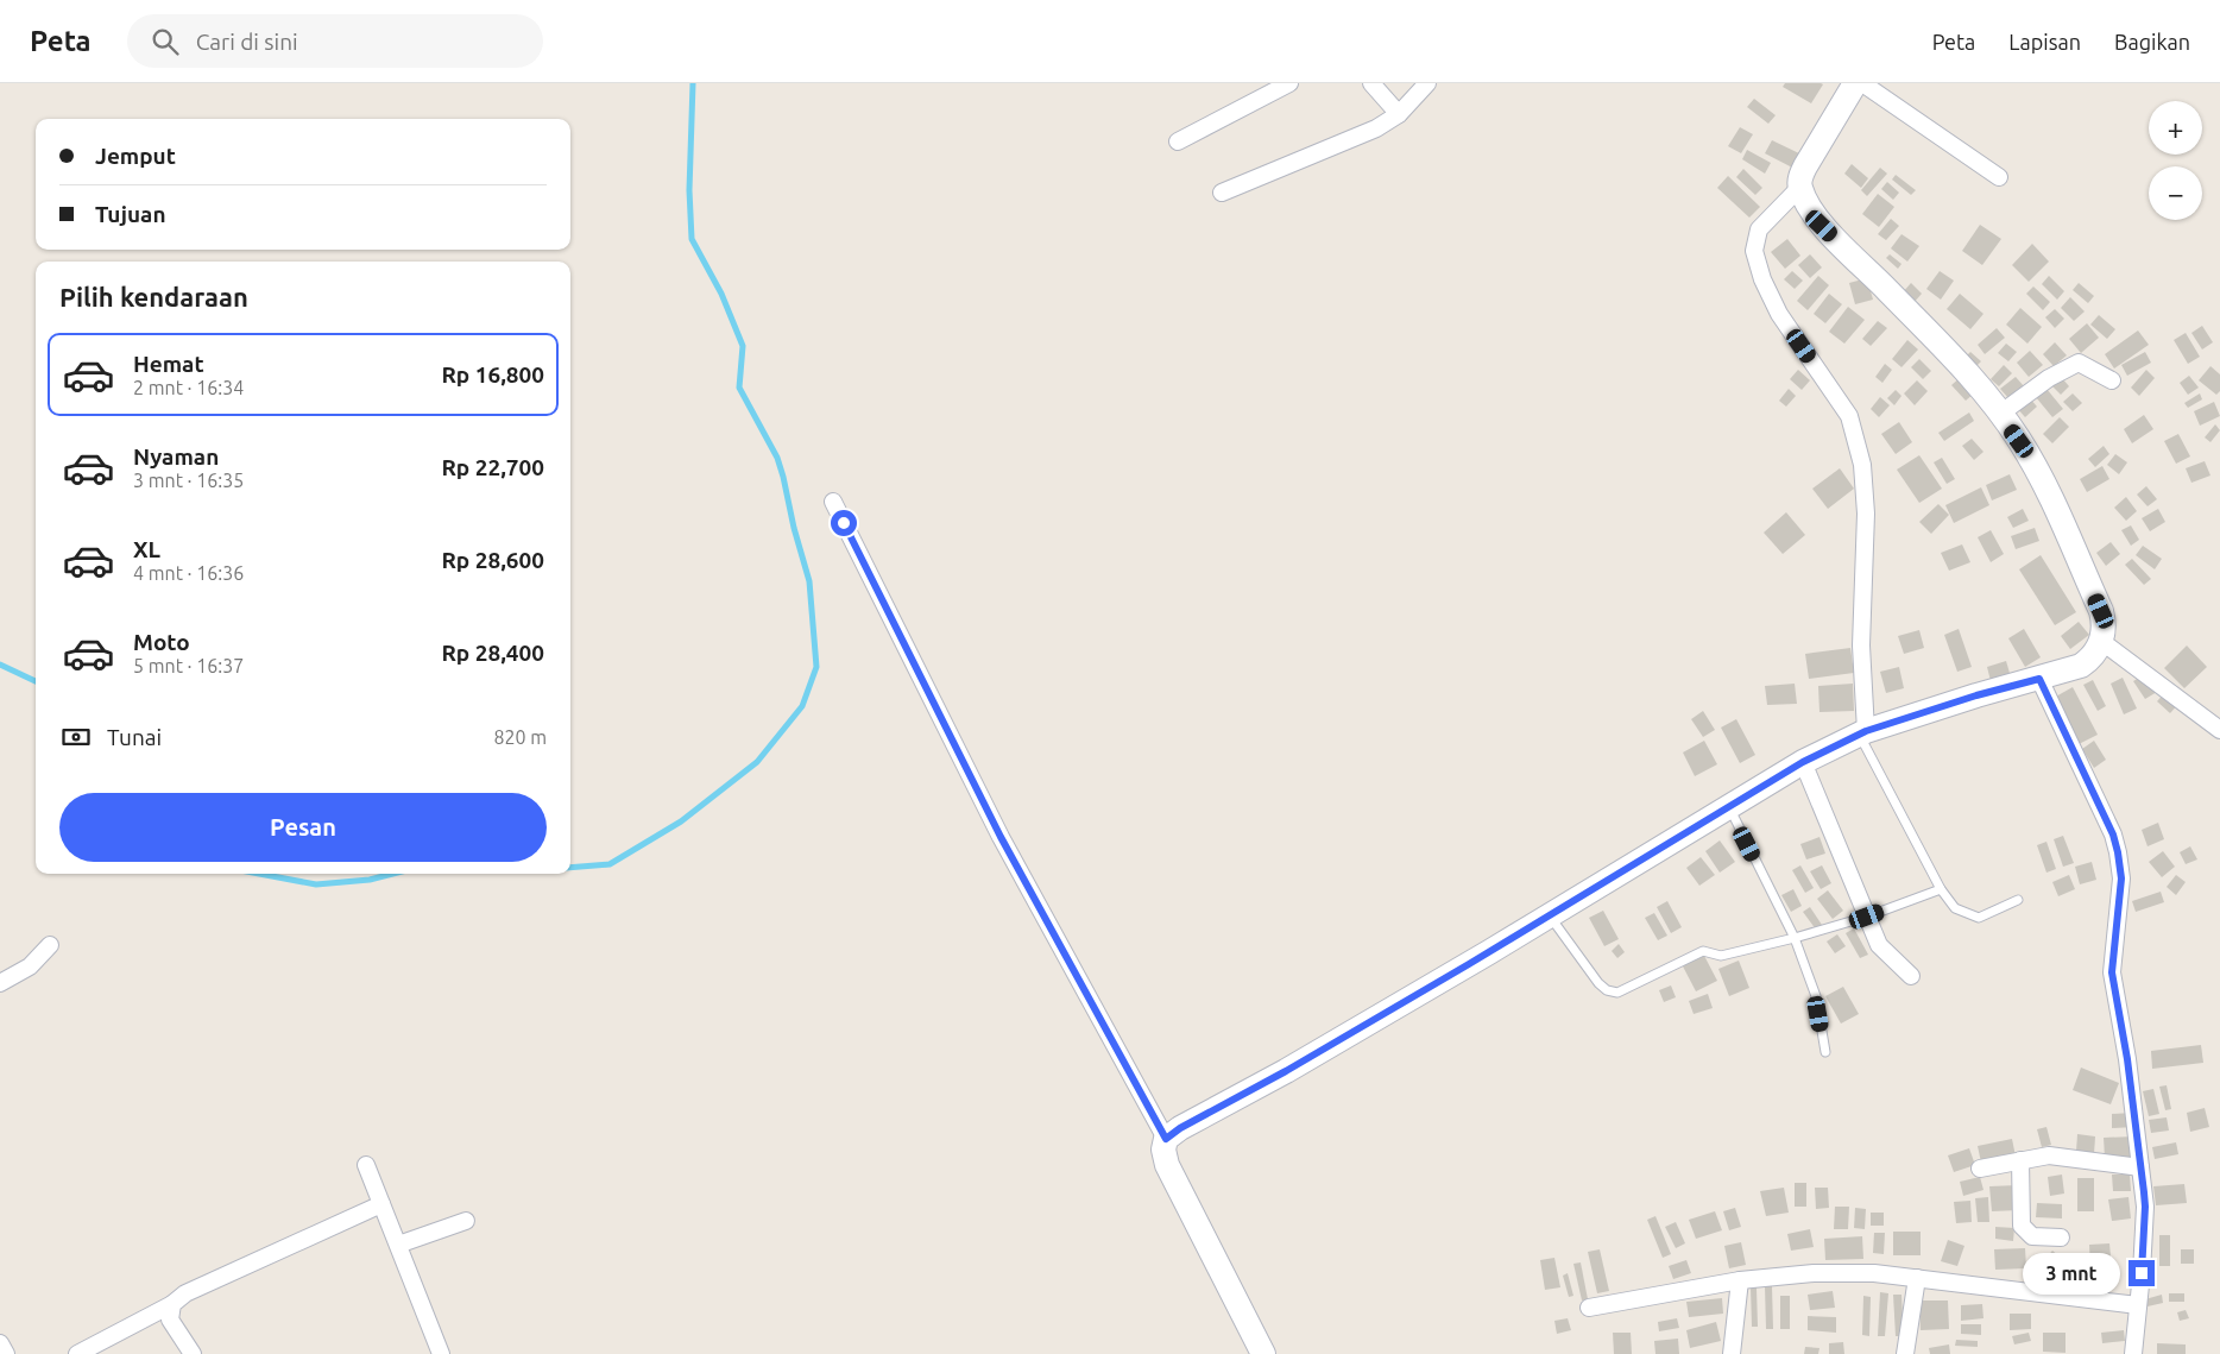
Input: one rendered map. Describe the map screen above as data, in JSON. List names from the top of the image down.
{
  "page": {
    "header": "Peta",
    "search": "Cari di sini",
    "nav": ["Peta", "Lapisan", "Bagikan"],
    "map_buttons": ["+", "−"],
    "banner": ["Jemput", "Tujuan"],
    "heading": "Pilih kendaraan",
    "list": [
      {
        "name": "Hemat",
        "note": "2 mnt · 16:34",
        "value": "Rp 16,800"
      },
      {
        "name": "Nyaman",
        "note": "3 mnt · 16:35",
        "value": "Rp 22,700"
      },
      {
        "name": "XL",
        "note": "4 mnt · 16:36",
        "value": "Rp 28,600"
      },
      {
        "name": "Moto",
        "note": "5 mnt · 16:37",
        "value": "Rp 28,400"
      }
    ],
    "pay": ["Tunai", "820 m"],
    "buttons": "Pesan",
    "bubble": "3 mnt"
  }
}
